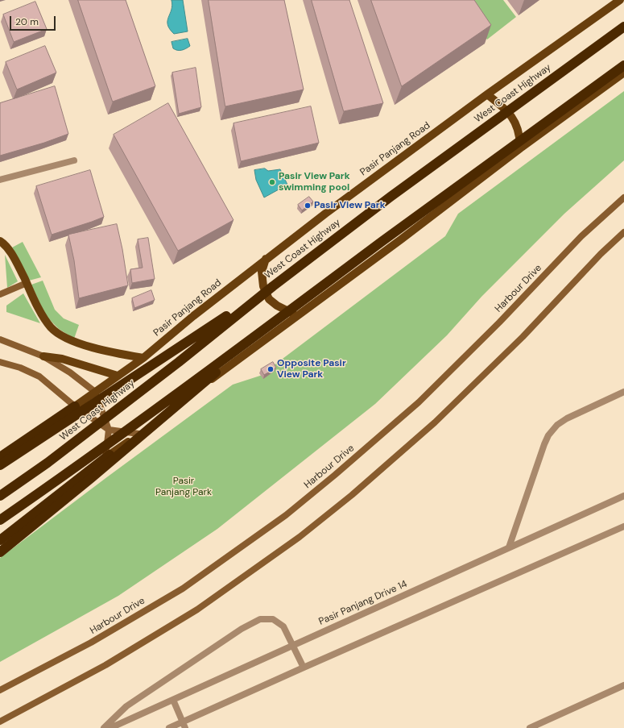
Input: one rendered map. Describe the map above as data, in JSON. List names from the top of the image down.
{
  "streets": {
    "highway": ["West Coast Highway"],
    "main road": ["Pasir Panjang Road"],
    "street": ["Harbour Drive", "Pasir Panjang Drive 14"]
  },
  "parks": ["Pasir Panjang Park"],
  "places": ["Pasir View Park swimming pool", "Pasir View Park", "Opposite Pasir View Park"],
  "scale_bar": "20 m"
}
